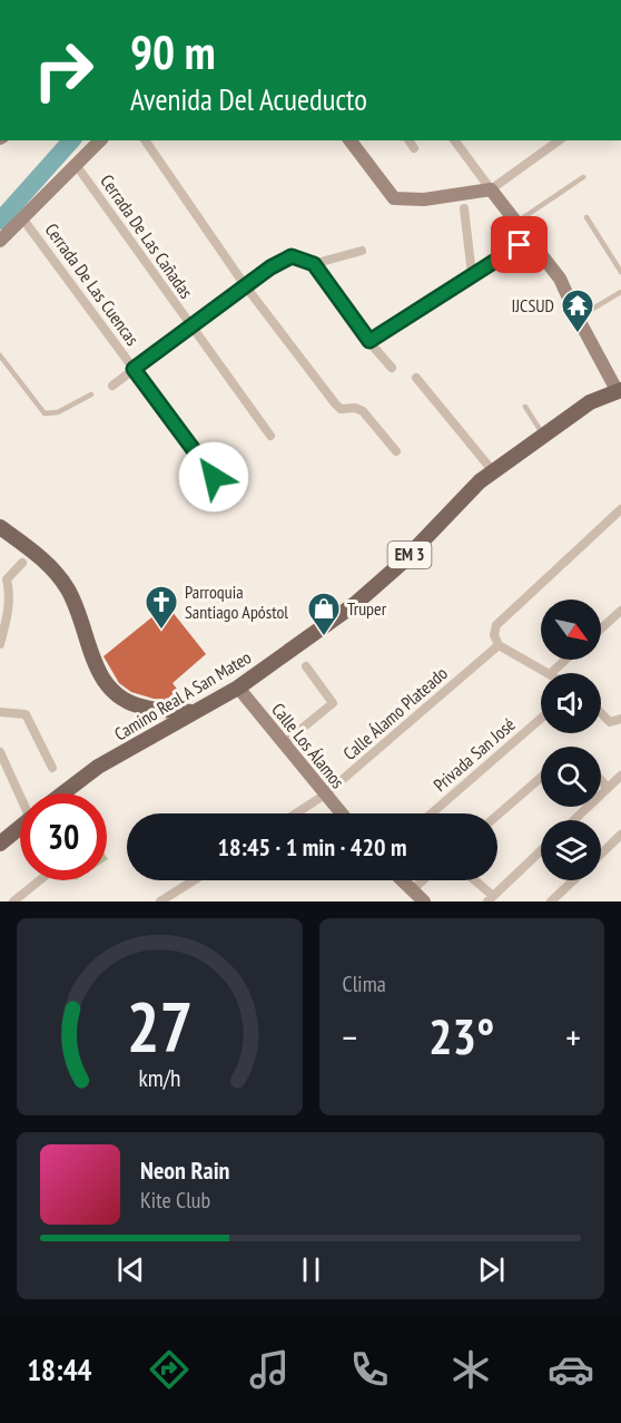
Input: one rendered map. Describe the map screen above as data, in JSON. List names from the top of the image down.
{
  "streets": {
    "main road": ["EM 3", "Camino Real A San Mateo"],
    "street": [
      "Cerrada De Las Cañadas",
      "Cerrada De Las Cuencas",
      "Calle Álamo Plateado",
      "Calle Los Álamos",
      "Privada San José"
    ]
  },
  "crossings": [
    ["Camino Real A San Mateo", "Calle Los Álamos"],
    ["Calle Álamo Plateado", "Calle Los Álamos"]
  ],
  "places": {
    "temple": ["IJCSUD"],
    "church": ["Parroquia Santiago Apóstol"],
    "shop": ["Truper"]
  },
  "north": "bottom right",
  "page": {
    "turn": ["90 m", "Avenida Del Acueducto"],
    "limit": "30",
    "trip": "18:45 · 1 min · 420 m",
    "tile": "Clima",
    "heat": ["−", "23°", "+"],
    "song": ["Neon Rain", "Kite Club"],
    "tabs": "18:44",
    "gauge": ["27", "km/h"]
  }
}
